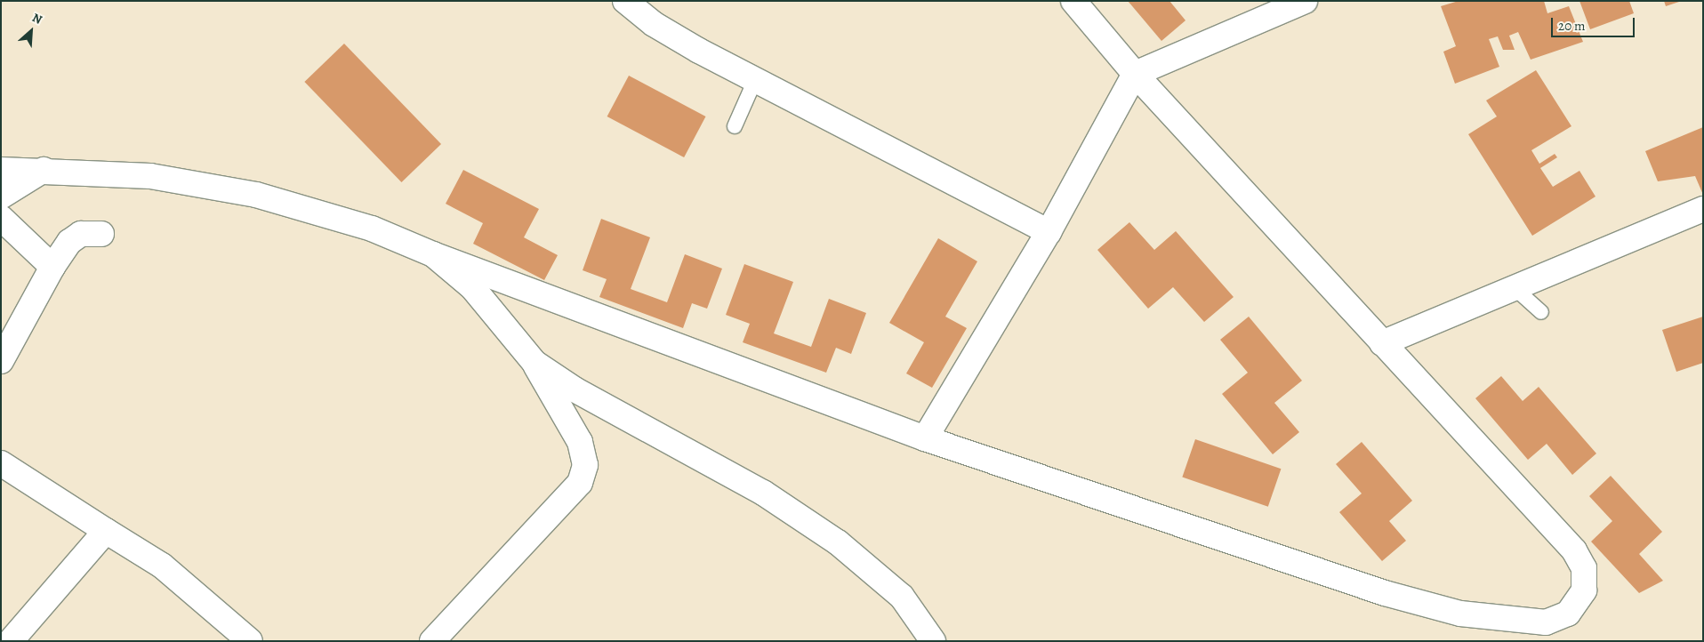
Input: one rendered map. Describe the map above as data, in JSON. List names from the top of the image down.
{
  "scale_bar": "20 m",
  "north": "top right"
}
